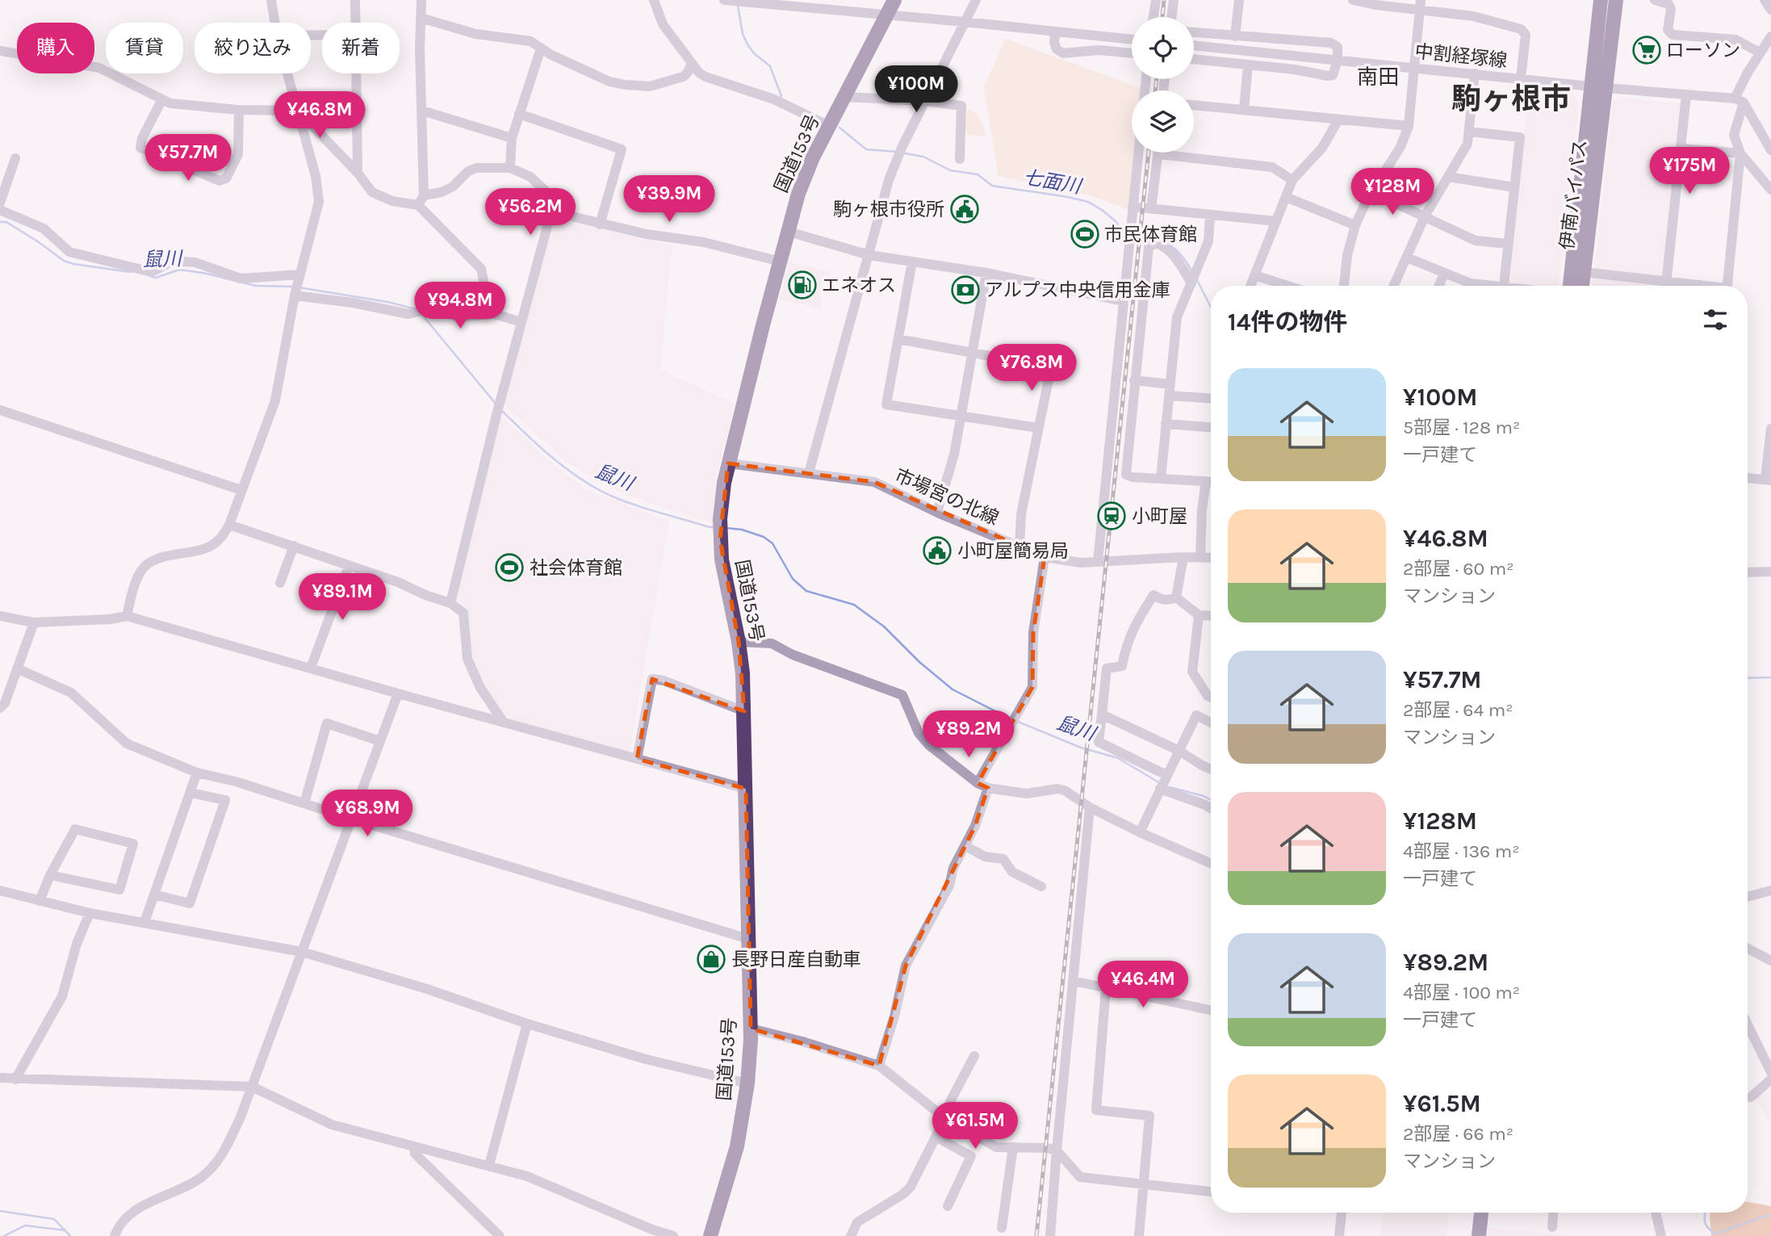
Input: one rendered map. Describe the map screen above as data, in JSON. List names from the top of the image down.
{
  "streets": {
    "highway": ["国道153号", "伊南バイパス"],
    "street": ["中割経塚線", "市場宮の北線"]
  },
  "crossings": [
    ["中割経塚線", "伊南バイパス"],
    ["国道153号", "市場宮の北線"]
  ],
  "districts": ["南田", "駒ヶ根市"],
  "water": ["七面川", "鼠川"],
  "places": {
    "supermarket": ["ローソン"],
    "public building": ["駒ヶ根市役所", "小町屋簡易局"],
    "sports": ["市民体育館", "社会体育館"],
    "fuel station": ["エネオス"],
    "bank": ["アルプス中央信用金庫"],
    "station": ["小町屋"],
    "shop": ["長野日産自動車"]
  },
  "page": {
    "chip": [
      "購入",
      "賃貸",
      "絞り込み",
      "新着"
    ],
    "price": [
      "¥100M",
      "¥46.8M",
      "¥57.7M",
      "¥175M",
      "¥128M",
      "¥39.9M",
      "¥56.2M",
      "¥94.8M",
      "¥76.8M",
      "¥89.1M",
      "¥89.2M",
      "¥68.9M",
      "¥46.4M",
      "¥61.5M"
    ],
    "heading": "14件の物件",
    "list": [
      {
        "name": "¥100M",
        "note": "5部屋 · 128 m² · 一戸建て"
      },
      {
        "name": "¥46.8M",
        "note": "2部屋 · 60 m² · マンション"
      },
      {
        "name": "¥57.7M",
        "note": "2部屋 · 64 m² · マンション"
      },
      {
        "name": "¥128M",
        "note": "4部屋 · 136 m² · 一戸建て"
      },
      {
        "name": "¥89.2M",
        "note": "4部屋 · 100 m² · 一戸建て"
      },
      {
        "name": "¥61.5M",
        "note": "2部屋 · 66 m² · マンション"
      }
    ]
  }
}
